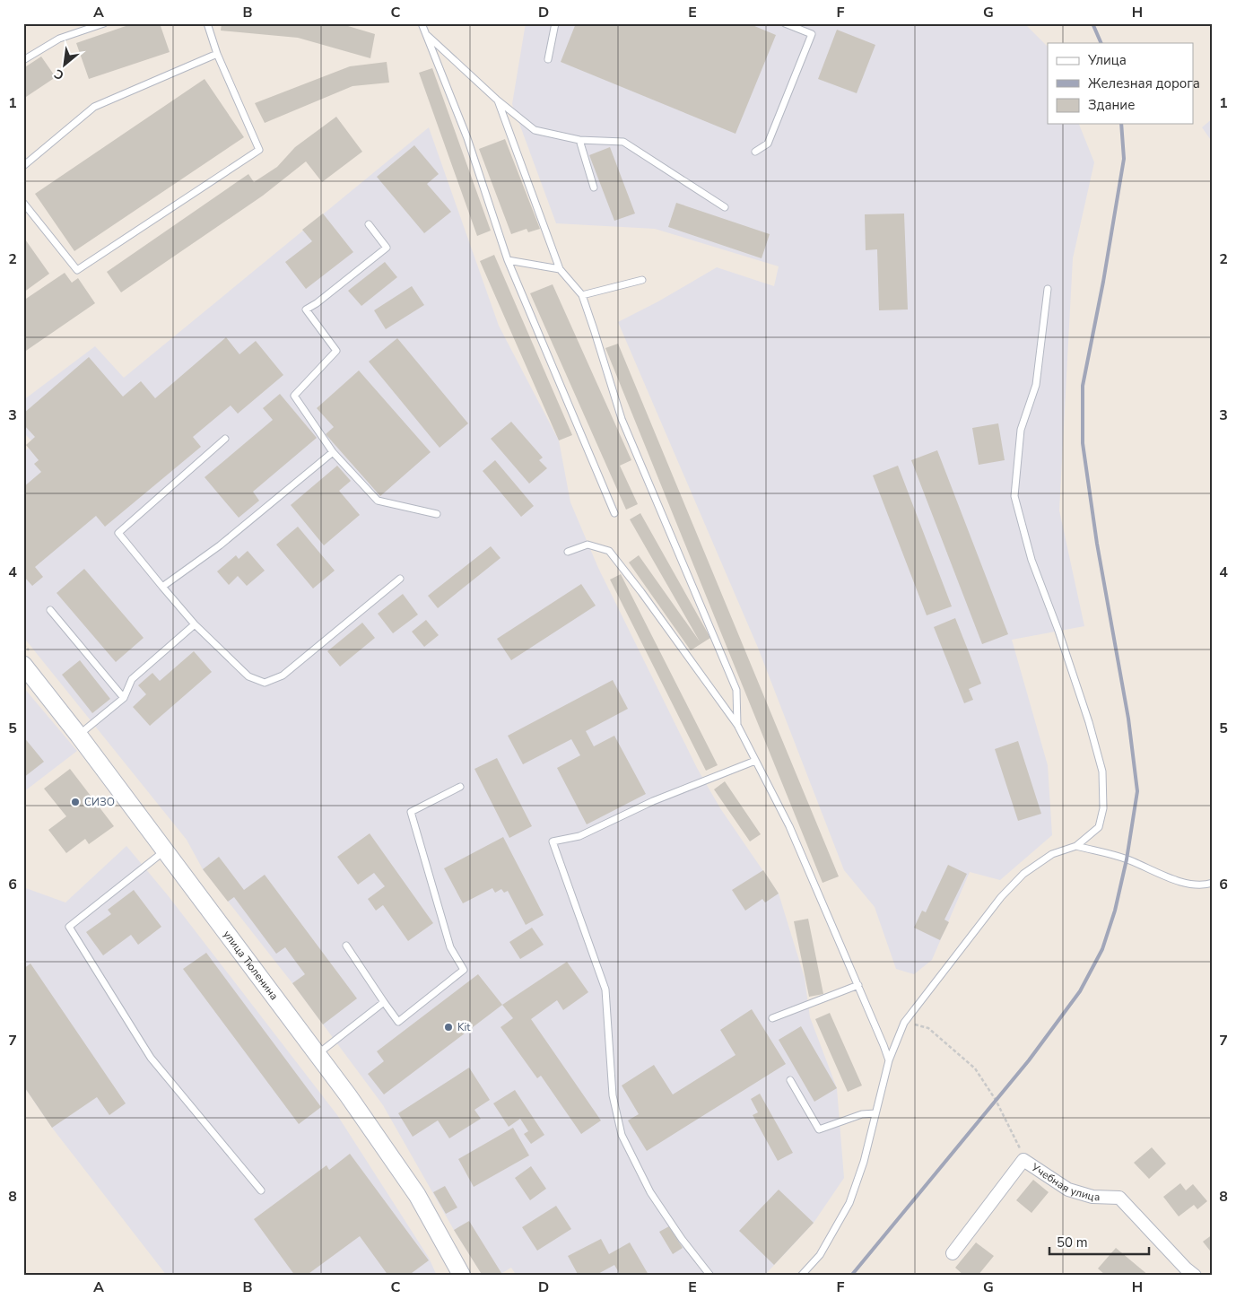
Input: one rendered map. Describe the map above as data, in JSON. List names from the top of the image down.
{
  "streets": {
    "main road": ["улица Тюленина"],
    "street": ["Учебная улица"]
  },
  "places": ["СИЗО", "Kit"],
  "legend": ["Улица", "Железная дорога", "Здание"],
  "scale_bar": "50 m",
  "north": "bottom left",
  "grid": {
    "columns": [
      "A",
      "B",
      "C",
      "D",
      "E",
      "F",
      "G",
      "H"
    ],
    "rows": [
      "1",
      "2",
      "3",
      "4",
      "5",
      "6",
      "7",
      "8"
    ]
  }
}
